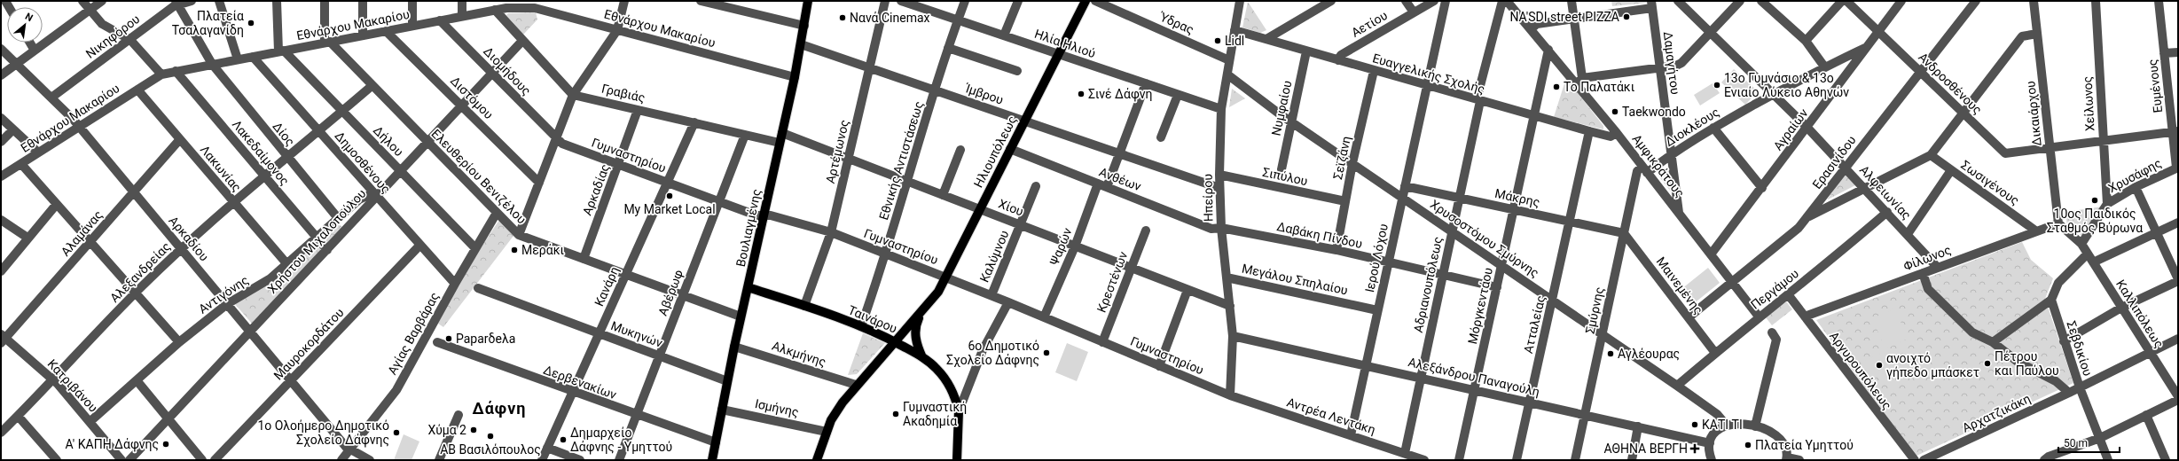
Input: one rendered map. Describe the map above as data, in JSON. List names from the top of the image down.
{
  "streets": {
    "main road": ["Ηλιουπόλεως", "Βουλιαγμένης", "Ταινάρου"],
    "street": [
      "Ύδρας",
      "Αετίου",
      "Εθνάρχου Μακαρίου",
      "Νικηφόρου",
      "Ηλία Ηλιού",
      "Δαμαγήτου",
      "Διομήδους",
      "Ευαγγελικής Σχολής",
      "Ανδροσθένους",
      "Ευμένους",
      "Γραβιάς",
      "Ίμβρου",
      "Διστόμου",
      "Χείλωνος",
      "Νυμφαίου",
      "Δικαιάρχου",
      "Διοκλέους",
      "Αγραίων",
      "Δίος",
      "Δήλου",
      "Αρτέμωνος",
      "Λακεδαίμονος",
      "Γυμναστηρίου",
      "Σεϊζάνη",
      "Εθνικής Αντιστάσεως",
      "Δημοσθένους",
      "Ερασινίδου",
      "Αμφικράτους",
      "Λακωνίας",
      "Χρυσάφης",
      "Ελευθερίου Βενιζέλου",
      "Σιπύλου",
      "Ανθέων",
      "Σωσιγένους",
      "Αρκαδίας",
      "Αλφειωνίας",
      "Ηπείρου",
      "Μάκρης",
      "Χίου",
      "Αλαμάνας",
      "Δαβάκη Πίνδου",
      "Αρκαδίου",
      "Χρυσοστόμου Σμύρνης",
      "Χρήστου Μιχαλοπούλου",
      "Ψαρών",
      "Καλύμνου",
      "Ιερού Λόχου",
      "Φίλωνος",
      "Αλεξανδρείας",
      "Μεγάλου Σπηλαίου",
      "Κρεστένων",
      "Αδριανουπόλεως",
      "Μαινεμένης",
      "Κανάρη",
      "Περγάμου",
      "Αβέρωφ",
      "Αντιγόνης",
      "Μόργκεντάου",
      "Σμύρνης",
      "Καλλιπόλεως",
      "Ατταλείας",
      "Αγίας Βαρβάρας",
      "Μυκηνών",
      "Μαυροκορδάτου",
      "Σεβδικίου",
      "Αλκμήνης",
      "Αργυρουπόλεως",
      "Αλεξάνδρου Παναγούλη",
      "Δερβενακίων",
      "Κατριβάνου",
      "Ισμήνης",
      "Αρχατζικάκη",
      "Αντρέα Λεντάκη"
    ]
  },
  "crossings": [
    ["Ύδρας", "Ηπείρου"],
    ["Αετίου", "Ευαγγελικής Σχολής"],
    ["Εθνάρχου Μακαρίου", "Διομήδους"],
    ["Εθνάρχου Μακαρίου", "Διστόμου"],
    ["Εθνάρχου Μακαρίου", "Δίος"],
    ["Εθνάρχου Μακαρίου", "Δήλου"],
    ["Εθνάρχου Μακαρίου", "Λακεδαίμονος"],
    ["Εθνάρχου Μακαρίου", "Δημοσθένους"],
    ["Εθνάρχου Μακαρίου", "Λακωνίας"],
    ["Εθνάρχου Μακαρίου", "Ελευθερίου Βενιζέλου"],
    ["Εθνάρχου Μακαρίου", "Βουλιαγμένης"],
    ["Εθνάρχου Μακαρίου", "Αρκαδίου"],
    ["Νικηφόρου", "Δίος"],
    ["Νικηφόρου", "Αρκαδίου"],
    ["Ηλία Ηλιού", "Ηλιουπόλεως"],
    ["Ηλία Ηλιού", "Εθνικής Αντιστάσεως"],
    ["Ηλία Ηλιού", "Ηπείρου"],
    ["Δαμαγήτου", "Διοκλέους"],
    ["Δαμαγήτου", "Αμφικράτους"],
    ["Διομήδους", "Γυμναστηρίου"],
    ["Διομήδους", "Χρήστου Μιχαλοπούλου"],
    ["Ευαγγελικής Σχολής", "Νυμφαίου"],
    ["Ευαγγελικής Σχολής", "Σεϊζάνη"],
    ["Ευαγγελικής Σχολής", "Αμφικράτους"],
    ["Ευαγγελικής Σχολής", "Ηπείρου"],
    ["Ευαγγελικής Σχολής", "Ιερού Λόχου"],
    ["Ευαγγελικής Σχολής", "Αδριανουπόλεως"],
    ["Ευαγγελικής Σχολής", "Μόργκεντάου"],
    ["Ευαγγελικής Σχολής", "Ατταλείας"],
    ["Ανδροσθένους", "Δικαιάρχου"],
    ["Ανδροσθένους", "Αγραίων"],
    ["Ανδροσθένους", "Ερασινίδου"],
    ["Ευμένους", "Χρυσάφης"],
    ["Γραβιάς", "Αρκαδίας"],
    ["Γραβιάς", "Βουλιαγμένης"],
    ["Γραβιάς", "Κανάρη"],
    ["Γραβιάς", "Αβέρωφ"],
    ["Ίμβρου", "Αρτέμωνος"],
    ["Ίμβρου", "Ηλιουπόλεως"],
    ["Ίμβρου", "Εθνικής Αντιστάσεως"],
    ["Ίμβρου", "Ηπείρου"],
    ["Ίμβρου", "Βουλιαγμένης"],
    ["Διστόμου", "Χρήστου Μιχαλοπούλου"],
    ["Χείλωνος", "Χρυσάφης"],
    ["Νυμφαίου", "Χρυσοστόμου Σμύρνης"],
    ["Δικαιάρχου", "Φίλωνος"],
    ["Δικαιάρχου", "Καλλιπόλεως"],
    ["Διοκλέους", "Αγραίων"],
    ["Διοκλέους", "Αμφικράτους"],
    ["Διοκλέους", "Αλφειωνίας"],
    ["Διοκλέους", "Σμύρνης"],
    ["Αγραίων", "Αμφικράτους"],
    ["Αγραίων", "Αλφειωνίας"],
    ["Δίος", "Αλεξανδρείας"],
    ["Δίος", "Αντιγόνης"],
    ["Δήλου", "Χρήστου Μιχαλοπούλου"],
    ["Δήλου", "Αλεξανδρείας"],
    ["Δήλου", "Αγίας Βαρβάρας"],
    ["Αρτέμωνος", "Γυμναστηρίου"],
    ["Αρτέμωνος", "Χίου"],
    ["Αρτέμωνος", "Ταινάρου"],
    ["Ηλιουπόλεως", "Γυμναστηρίου"],
    ["Ηλιουπόλεως", "Ανθέων"],
    ["Ηλιουπόλεως", "Χίου"],
    ["Λακεδαίμονος", "Χρήστου Μιχαλοπούλου"],
    ["Λακεδαίμονος", "Αλεξανδρείας"],
    ["Λακεδαίμονος", "Αντιγόνης"],
    ["Γυμναστηρίου", "Εθνικής Αντιστάσεως"],
    ["Γυμναστηρίου", "Αρκαδίας"],
    ["Γυμναστηρίου", "Ηπείρου"],
    ["Γυμναστηρίου", "Βουλιαγμένης"],
    ["Γυμναστηρίου", "Ψαρών"],
    ["Γυμναστηρίου", "Καλύμνου"],
    ["Γυμναστηρίου", "Κρεστένων"],
    ["Γυμναστηρίου", "Κανάρη"],
    ["Γυμναστηρίου", "Αβέρωφ"],
    ["Γυμναστηρίου", "Αντρέα Λεντάκη"],
    ["Σεϊζάνη", "Σιπύλου"],
    ["Σεϊζάνη", "Δαβάκη Πίνδου"],
    ["Σεϊζάνη", "Χρυσοστόμου Σμύρνης"],
    ["Εθνικής Αντιστάσεως", "Χίου"],
    ["Εθνικής Αντιστάσεως", "Ταινάρου"],
    ["Δημοσθένους", "Χρήστου Μιχαλοπούλου"],
    ["Δημοσθένους", "Αλεξανδρείας"],
    ["Δημοσθένους", "Αντιγόνης"],
    ["Δημοσθένους", "Αγίας Βαρβάρας"],
    ["Δημοσθένους", "Μαυροκορδάτου"],
    ["Ερασινίδου", "Αμφικράτους"],
    ["Ερασινίδου", "Αλφειωνίας"],
    ["Ερασινίδου", "Μαινεμένης"],
    ["Αμφικράτους", "Περγάμου"],
    ["Αμφικράτους", "Μόργκεντάου"],
    ["Αμφικράτους", "Σμύρνης"],
    ["Λακωνίας", "Αλαμάνας"],
    ["Λακωνίας", "Αλεξανδρείας"],
    ["Λακωνίας", "Αντιγόνης"],
    ["Χρυσάφης", "Καλλιπόλεως"],
    ["Ελευθερίου Βενιζέλου", "Αρκαδίας"],
    ["Ελευθερίου Βενιζέλου", "Βουλιαγμένης"],
    ["Ελευθερίου Βενιζέλου", "Χρήστου Μιχαλοπούλου"],
    ["Ελευθερίου Βενιζέλου", "Αλεξανδρείας"],
    ["Ελευθερίου Βενιζέλου", "Κανάρη"],
    ["Ελευθερίου Βενιζέλου", "Αβέρωφ"],
    ["Ελευθερίου Βενιζέλου", "Αγίας Βαρβάρας"],
    ["Σιπύλου", "Ηπείρου"],
    ["Ανθέων", "Ηπείρου"],
    ["Ανθέων", "Δαβάκη Πίνδου"],
    ["Ανθέων", "Ψαρών"],
    ["Σωσιγένους", "Φίλωνος"],
    ["Αλφειωνίας", "Φίλωνος"],
    ["Αλφειωνίας", "Περγάμου"],
    ["Ηπείρου", "Χίου"],
    ["Ηπείρου", "Δαβάκη Πίνδου"],
    ["Ηπείρου", "Χρυσοστόμου Σμύρνης"],
    ["Ηπείρου", "Μεγάλου Σπηλαίου"],
    ["Ηπείρου", "Αλεξάνδρου Παναγούλη"],
    ["Ηπείρου", "Αντρέα Λεντάκη"],
    ["Μάκρης", "Ιερού Λόχου"],
    ["Μάκρης", "Αδριανουπόλεως"],
    ["Μάκρης", "Μαινεμένης"],
    ["Μάκρης", "Μόργκεντάου"],
    ["Μάκρης", "Σμύρνης"],
    ["Μάκρης", "Ατταλείας"],
    ["Χίου", "Βουλιαγμένης"],
    ["Χίου", "Ψαρών"],
    ["Χίου", "Καλύμνου"],
    ["Χίου", "Κρεστένων"],
    ["Βουλιαγμένης", "Ταινάρου"],
    ["Βουλιαγμένης", "Μυκηνών"],
    ["Βουλιαγμένης", "Αλκμήνης"],
    ["Βουλιαγμένης", "Δερβενακίων"],
    ["Βουλιαγμένης", "Ισμήνης"],
    ["Αλαμάνας", "Αρκαδίου"],
    ["Αλαμάνας", "Κατριβάνου"],
    ["Δαβάκη Πίνδου", "Ιερού Λόχου"],
    ["Δαβάκη Πίνδου", "Αδριανουπόλεως"],
    ["Δαβάκη Πίνδου", "Μόργκεντάου"],
    ["Αρκαδίου", "Χρήστου Μιχαλοπούλου"],
    ["Αρκαδίου", "Αλεξανδρείας"],
    ["Αρκαδίου", "Αντιγόνης"],
    ["Αρκαδίου", "Αγίας Βαρβάρας"],
    ["Αρκαδίου", "Μαυροκορδάτου"],
    ["Χρυσοστόμου Σμύρνης", "Ιερού Λόχου"],
    ["Χρυσοστόμου Σμύρνης", "Αδριανουπόλεως"],
    ["Χρυσοστόμου Σμύρνης", "Περγάμου"],
    ["Χρυσοστόμου Σμύρνης", "Μόργκεντάου"],
    ["Χρυσοστόμου Σμύρνης", "Σμύρνης"],
    ["Χρυσοστόμου Σμύρνης", "Ατταλείας"],
    ["Χρήστου Μιχαλοπούλου", "Αντιγόνης"],
    ["Ιερού Λόχου", "Μεγάλου Σπηλαίου"],
    ["Ιερού Λόχου", "Αλεξάνδρου Παναγούλη"],
    ["Ιερού Λόχου", "Αντρέα Λεντάκη"],
    ["Φίλωνος", "Καλλιπόλεως"],
    ["Φίλωνος", "Αργυρουπόλεως"],
    ["Αλεξανδρείας", "Κατριβάνου"],
    ["Αδριανουπόλεως", "Αλεξάνδρου Παναγούλη"],
    ["Αδριανουπόλεως", "Αντρέα Λεντάκη"],
    ["Μαινεμένης", "Περγάμου"],
    ["Μαινεμένης", "Σμύρνης"],
    ["Κανάρη", "Μυκηνών"],
    ["Κανάρη", "Δερβενακίων"],
    ["Περγάμου", "Αργυρουπόλεως"],
    ["Αβέρωφ", "Μυκηνών"],
    ["Αβέρωφ", "Δερβενακίων"],
    ["Αντιγόνης", "Κατριβάνου"],
    ["Μόργκεντάου", "Αλεξάνδρου Παναγούλη"],
    ["Σμύρνης", "Αλεξάνδρου Παναγούλη"],
    ["Ατταλείας", "Αλεξάνδρου Παναγούλη"],
    ["Σεβδικίου", "Αρχατζικάκη"]
  ],
  "districts": ["Δάφνη"],
  "places": {
    "other": [
      "NA'SDI street PIZZA",
      "Νανά Cinemax",
      "Πλατεία Τσαλαγανίδη",
      "Lidl",
      "13ο Γυμνάσιο & 13ο Ενιαίο Λύκειο Αθηνών",
      "Το Παλατάκι",
      "Σινέ Δάφνη",
      "Taekwondo",
      "My Market Local",
      "10ος Παιδικός Σταθμός Βύρωνα",
      "Μεράκι",
      "Paparδeλa",
      "6ο Δημοτικό Σχολείο Δάφνης",
      "Αγλέουρας",
      "Πέτρου και Παύλου",
      "ανοιχτό γήπεδο μπάσκετ",
      "Γυμναστική Ακαδημία",
      "ΚΑΤΙ ΤΙ",
      "Χύμα 2",
      "1ο Ολοήμερο Δημοτικό Σχολείο Δάφνης",
      "ΑΒ Βασιλόπουλος",
      "Δημαρχείο Δάφνης - Υμηττού",
      "Α' ΚΑΠΗ Δάφνης",
      "Πλατεία Υμηττού"
    ],
    "health": ["ΑΘΗΝΑ ΒΕΡΓΗ"]
  },
  "scale_bar": "50 m",
  "north": "top right"
}
